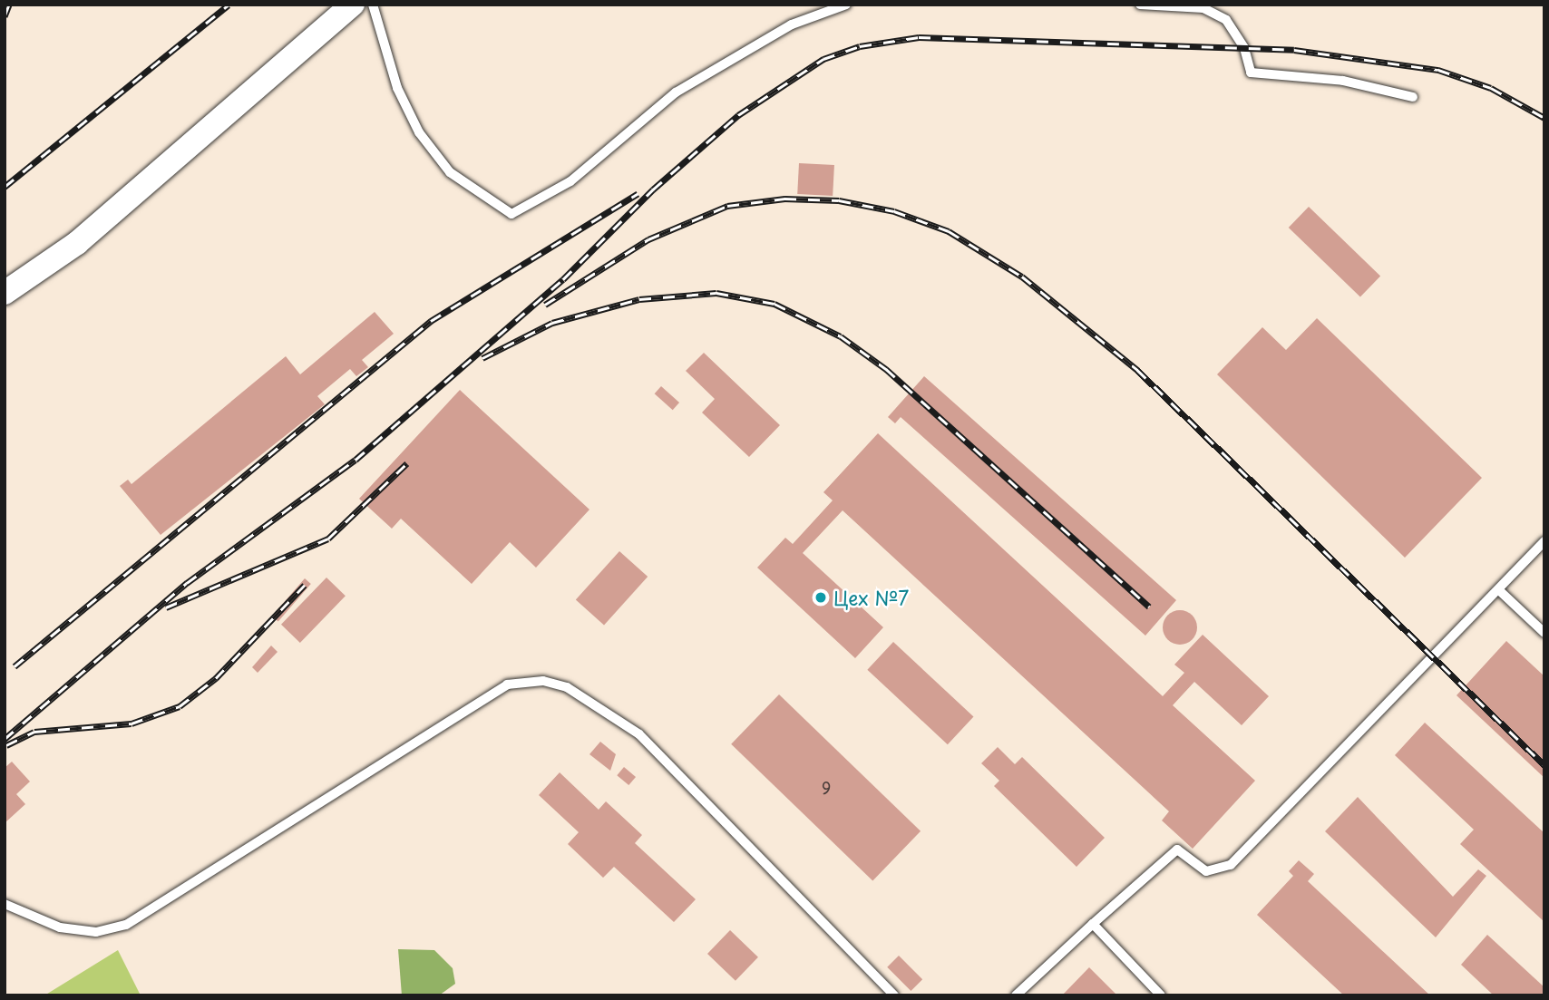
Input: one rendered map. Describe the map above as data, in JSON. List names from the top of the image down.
{
  "places": ["Цех №7"],
  "house_numbers": ["9"]
}
